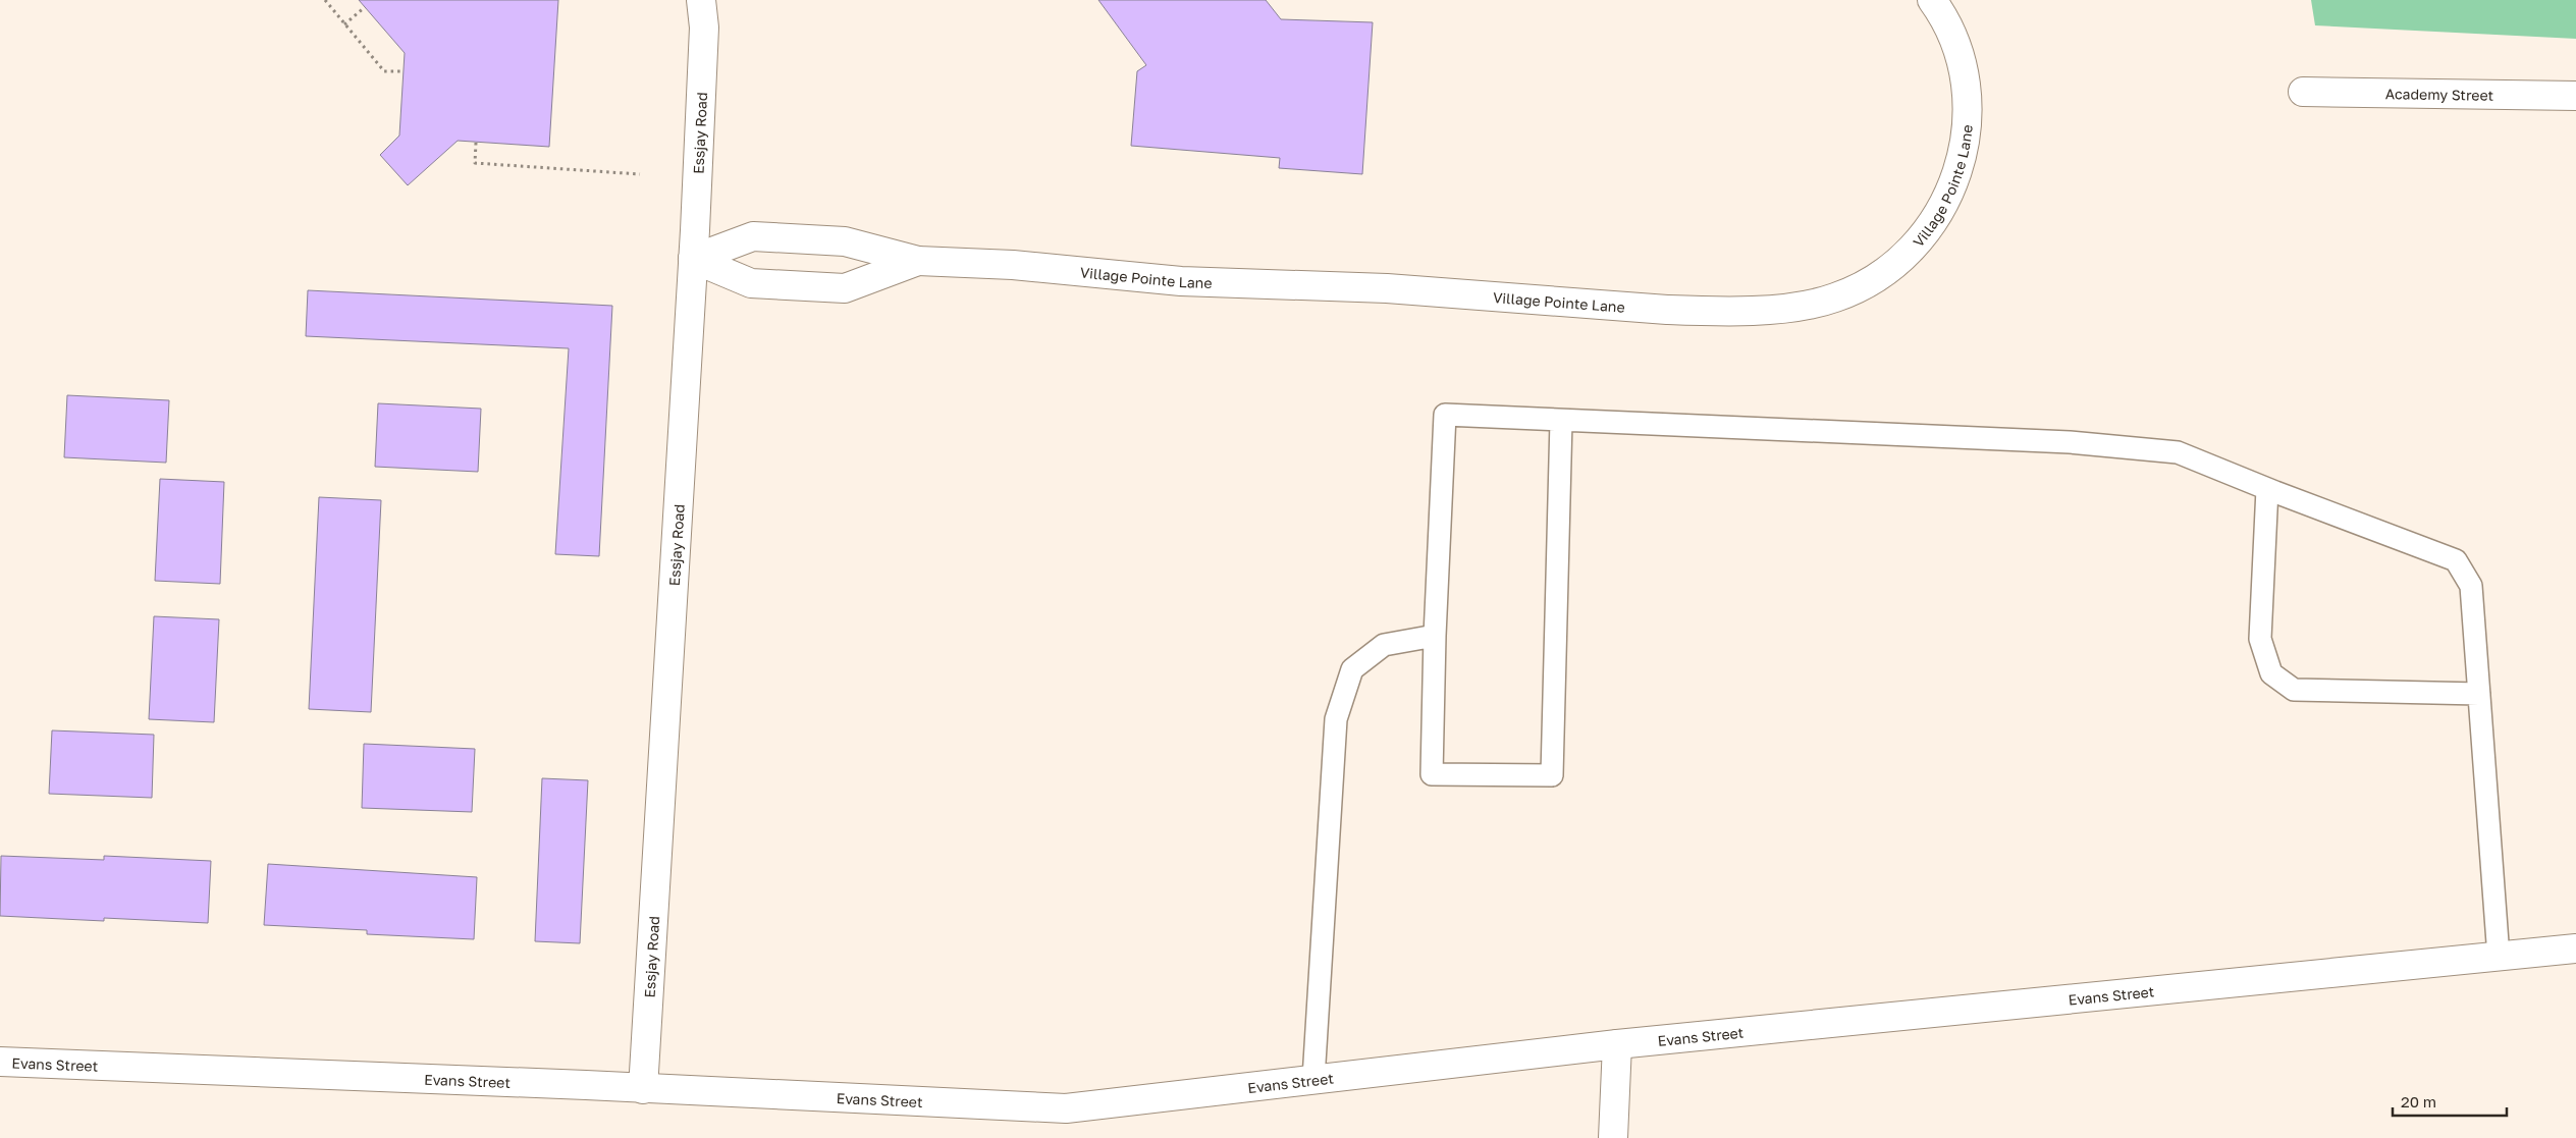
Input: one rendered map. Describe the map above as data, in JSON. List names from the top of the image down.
{
  "streets": {
    "street": [
      "Academy Street",
      "Essjay Road",
      "Village Pointe Lane",
      "Evans Street"
    ]
  },
  "crossings": [
    ["Essjay Road", "Village Pointe Lane"],
    ["Essjay Road", "Evans Street"]
  ],
  "scale_bar": "20 m"
}
